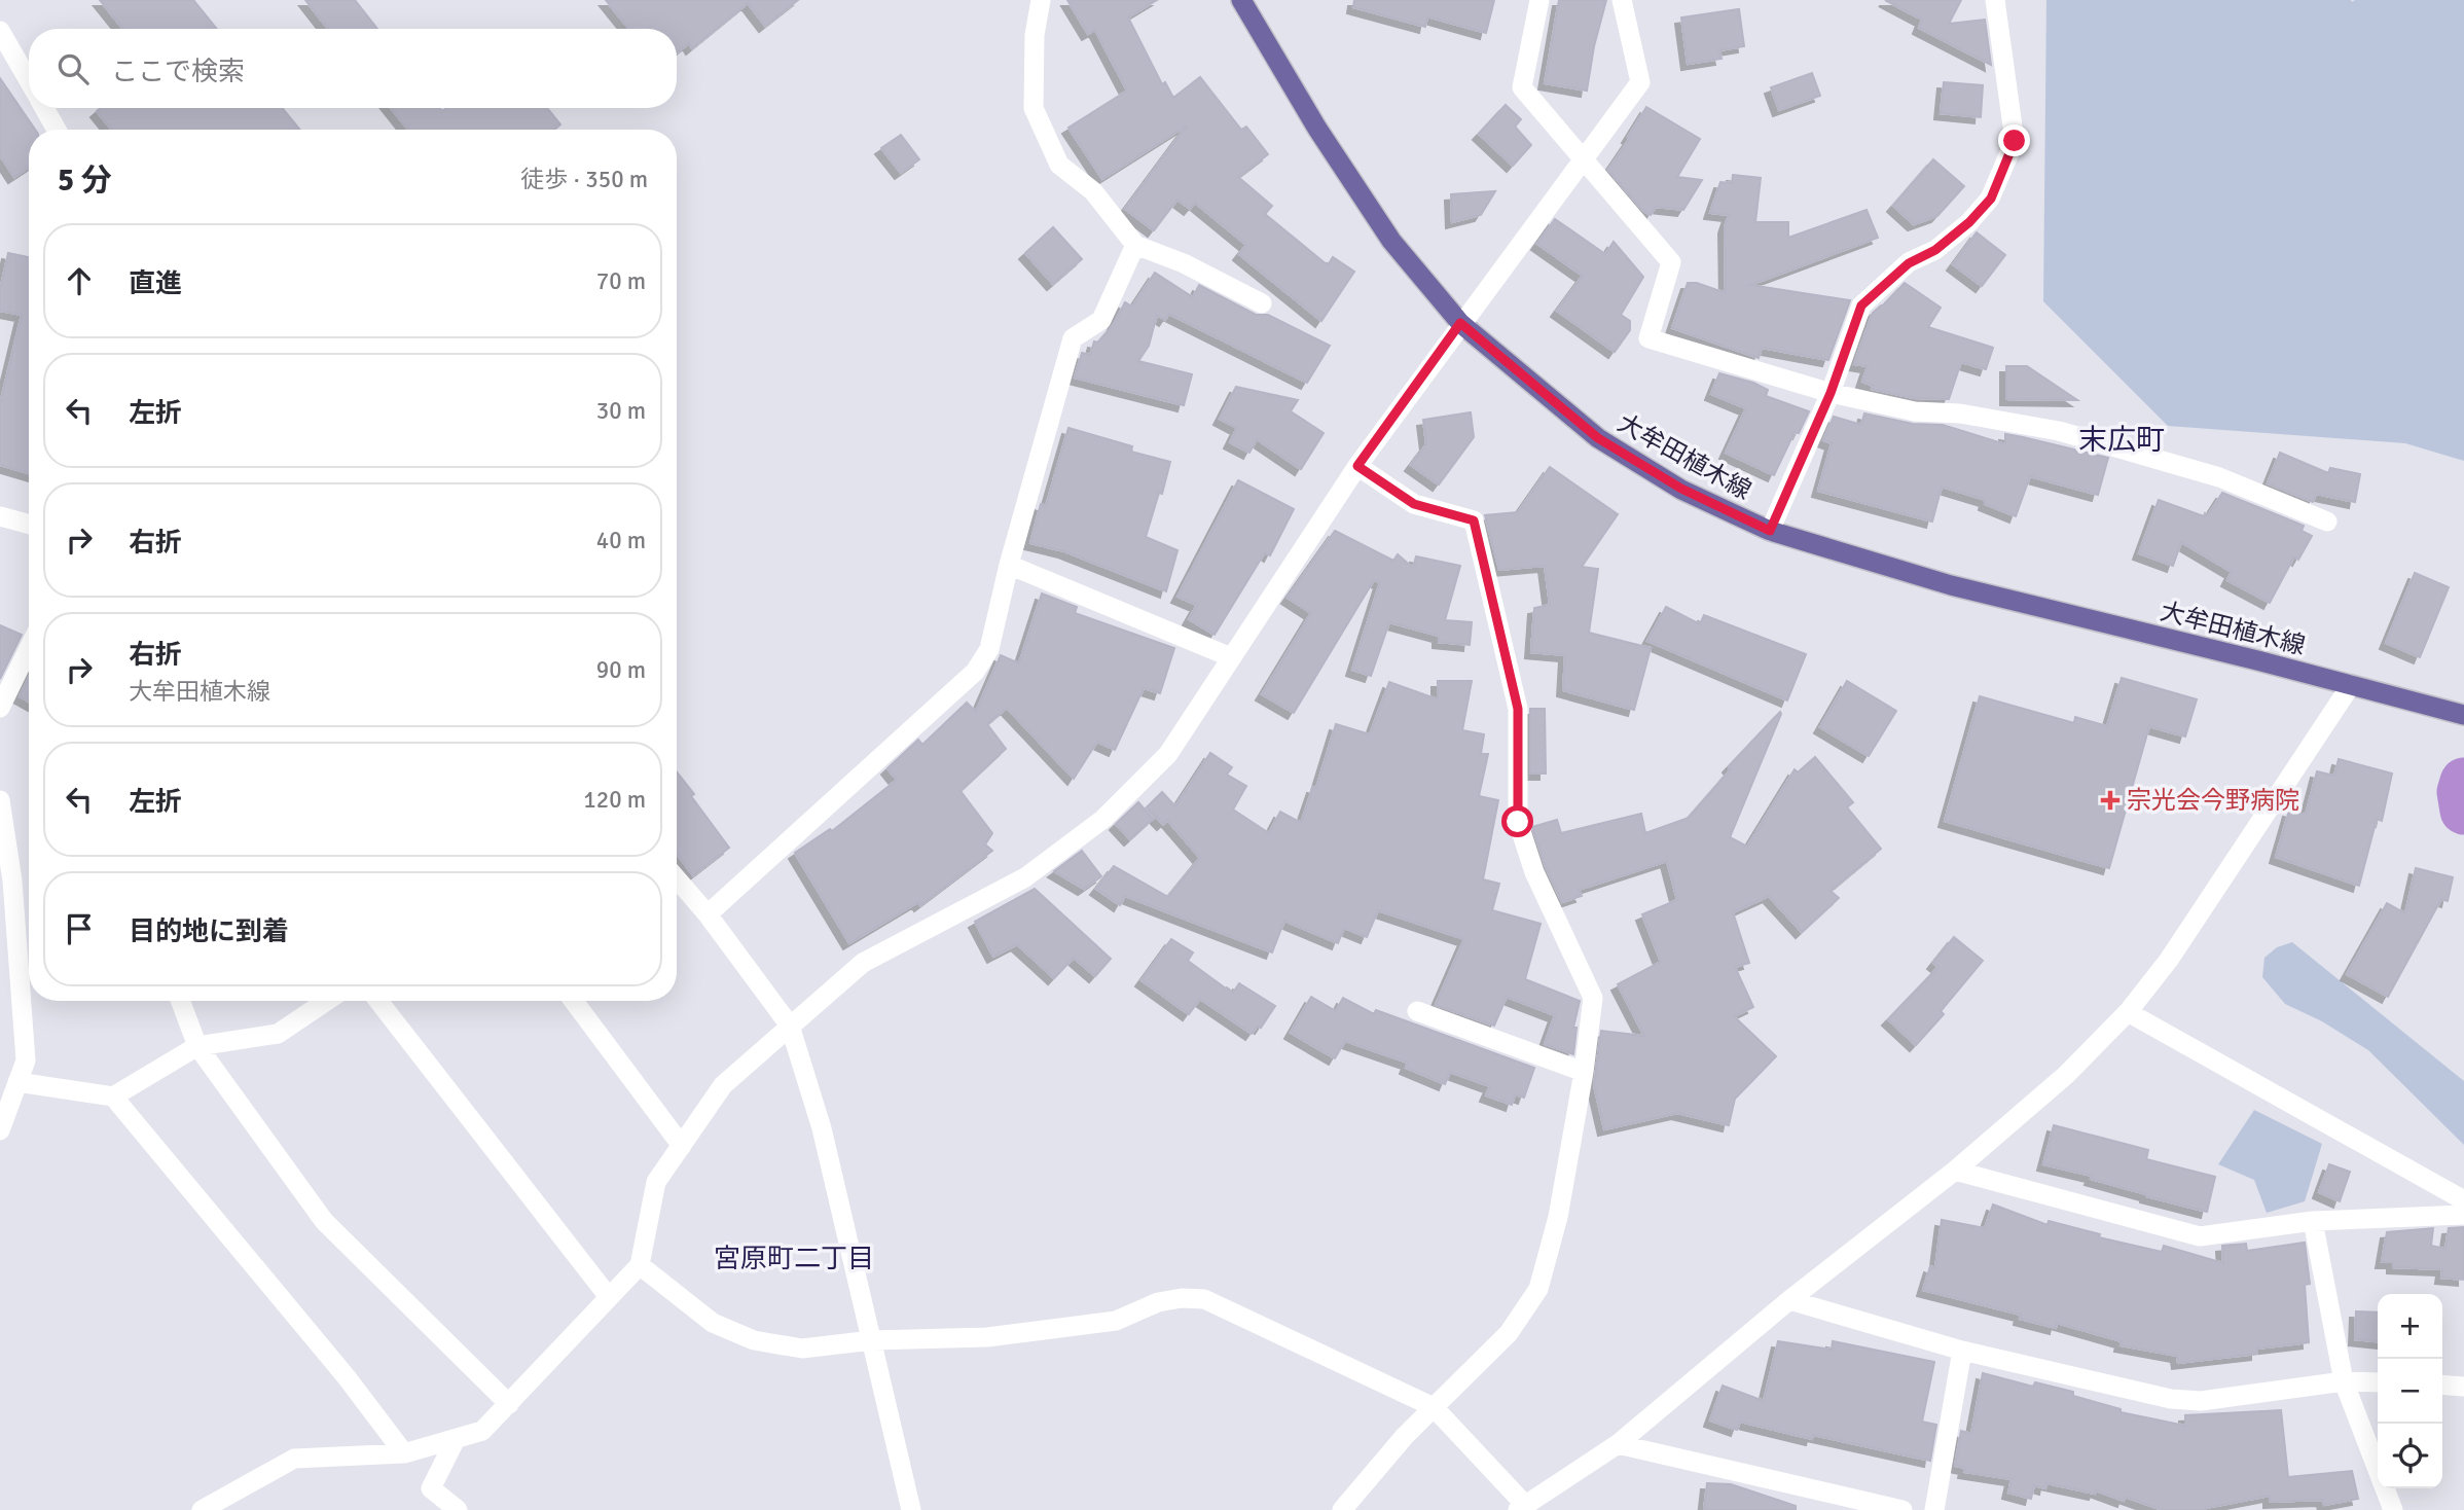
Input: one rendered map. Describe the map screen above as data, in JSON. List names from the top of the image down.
{
  "streets": {
    "main road": ["大牟田植木線"]
  },
  "districts": ["末広町", "宮原町二丁目"],
  "places": {
    "health": ["宗光会今野病院"]
  },
  "page": {
    "search": "ここで検索",
    "heading": ["5 分", "徒歩 · 350 m"],
    "list": [
      ["直進", "70 m"],
      ["左折", "30 m"],
      ["右折", "40 m"],
      ["右折", "大牟田植木線", "90 m"],
      ["左折", "120 m"],
      "目的地に到着"
    ],
    "map_buttons": ["+", "−"]
  }
}
